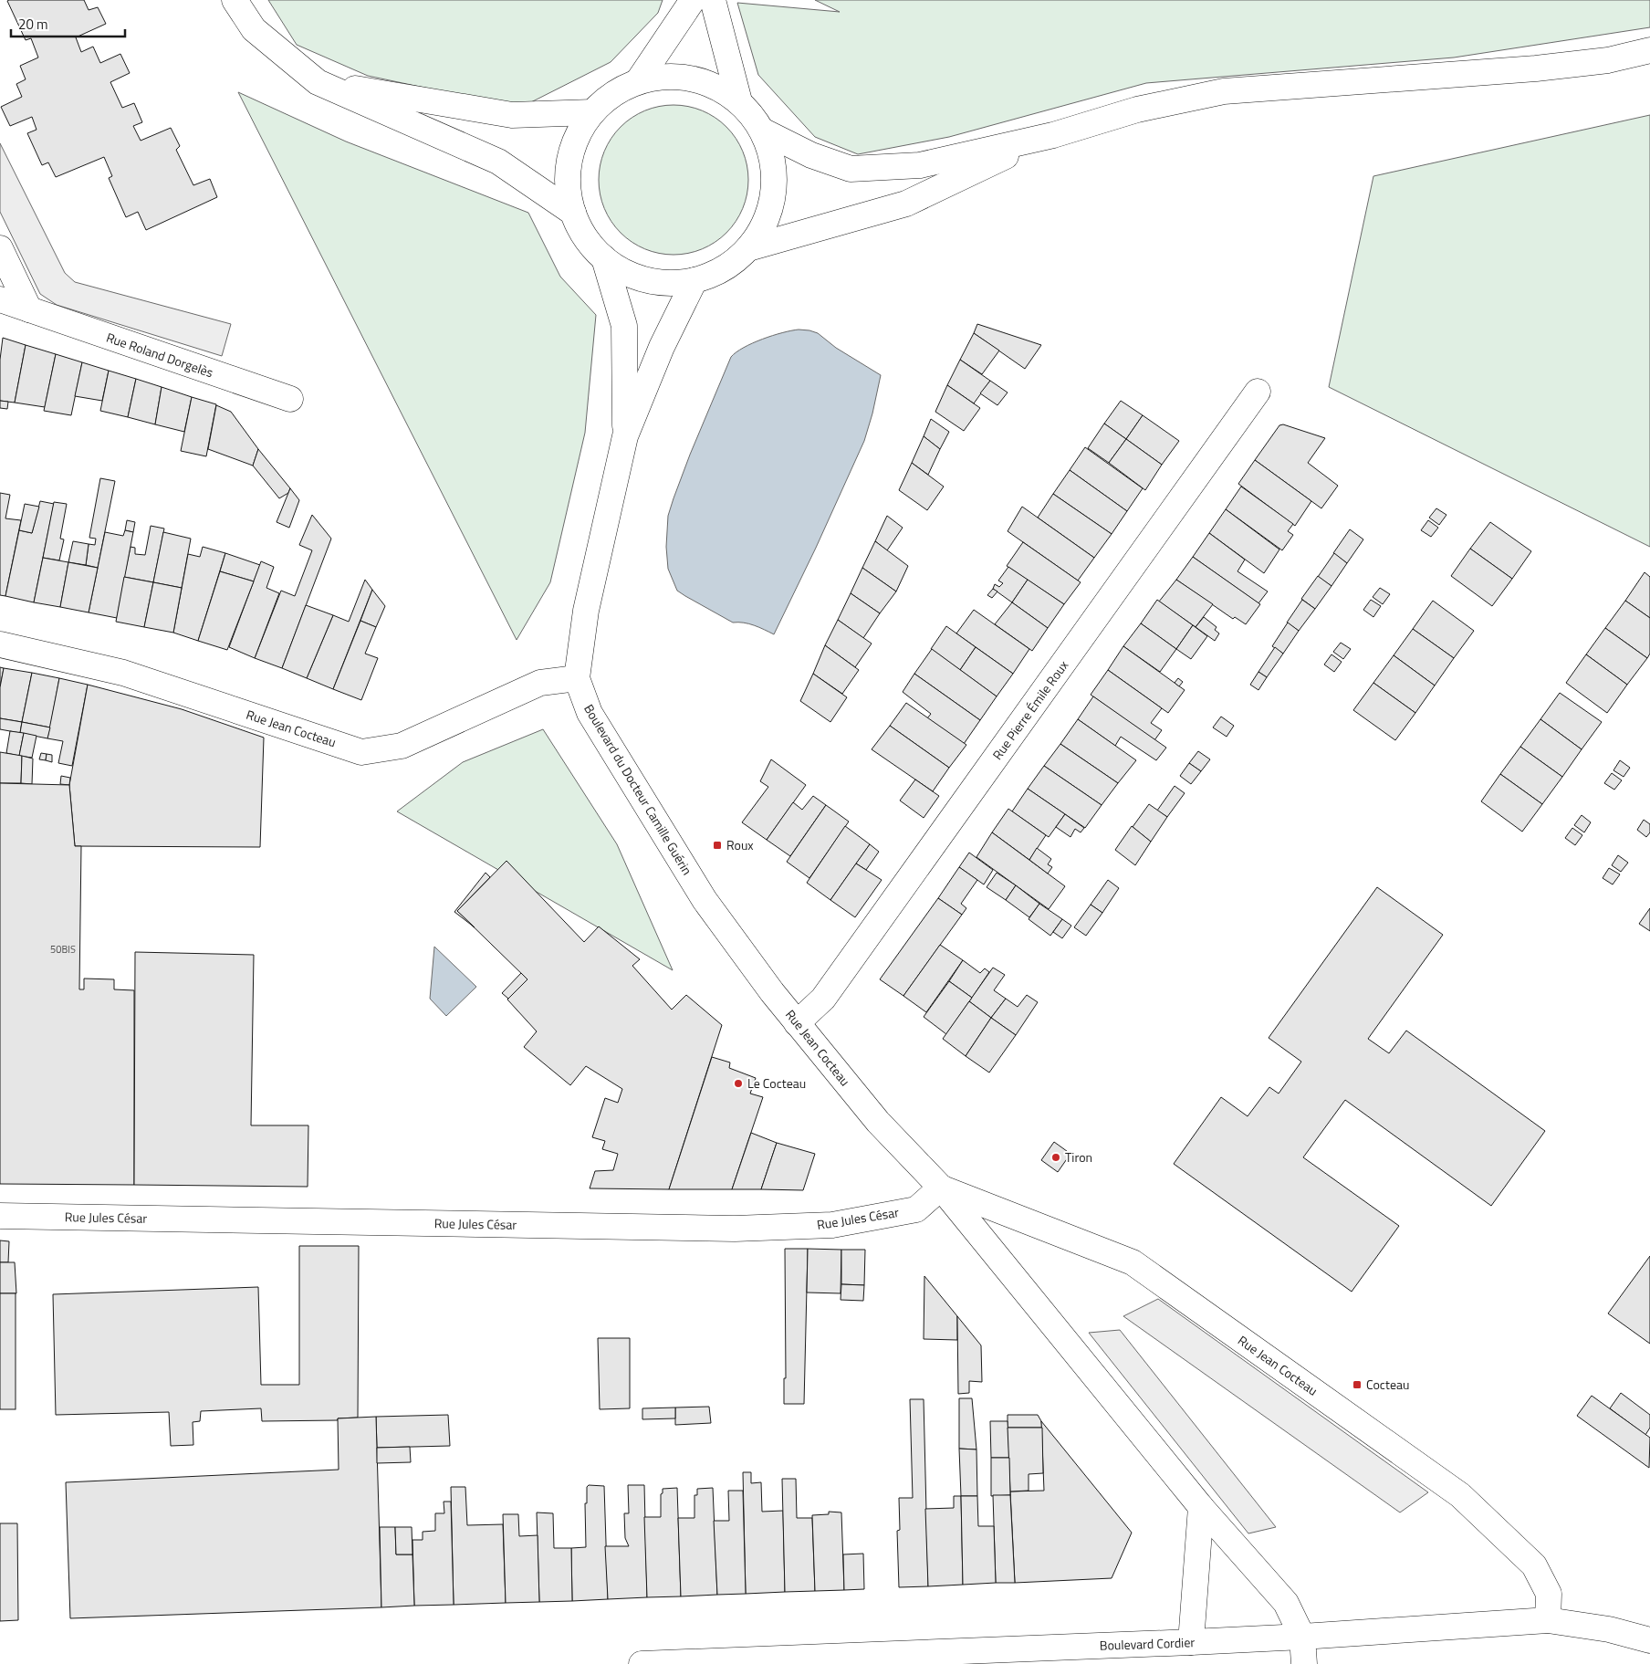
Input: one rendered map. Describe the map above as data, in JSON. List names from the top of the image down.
{
  "streets": {
    "street": [
      "Rue Roland Dorgelès",
      "Rue Pierre Émile Roux",
      "Rue Jean Cocteau",
      "Boulevard du Docteur Camille Guérin",
      "Rue Jules César",
      "Boulevard Cordier"
    ]
  },
  "crossings": [
    ["Rue Pierre Émile Roux", "Rue Jean Cocteau"],
    ["Rue Jean Cocteau", "Boulevard du Docteur Camille Guérin"],
    ["Rue Jean Cocteau", "Rue Jules César"],
    ["Rue Jean Cocteau", "Boulevard Cordier"]
  ],
  "places": {
    "transit": ["Roux", "Cocteau"],
    "other": ["Le Cocteau", "Tiron"]
  },
  "house_numbers": ["50BIS"],
  "scale_bar": "20 m"
}
